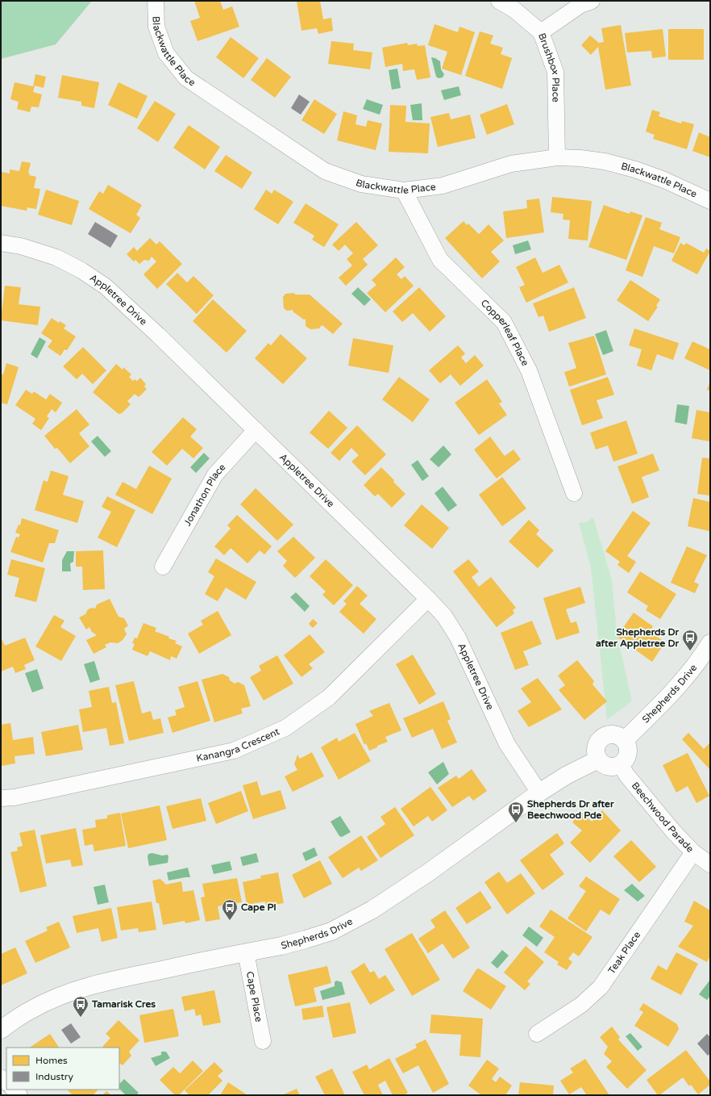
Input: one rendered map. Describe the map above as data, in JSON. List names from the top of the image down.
{
  "streets": {
    "main road": ["Shepherds Drive"],
    "street": [
      "Blackwattle Place",
      "Brushbox Place",
      "Appletree Drive",
      "Copperleaf Place",
      "Jonathon Place",
      "Kanangra Crescent",
      "Beechwood Parade",
      "Teak Place",
      "Cape Place"
    ]
  },
  "crossings": [
    ["Blackwattle Place", "Brushbox Place"],
    ["Blackwattle Place", "Copperleaf Place"],
    ["Appletree Drive", "Jonathon Place"],
    ["Appletree Drive", "Shepherds Drive"],
    ["Appletree Drive", "Kanangra Crescent"],
    ["Shepherds Drive", "Beechwood Parade"],
    ["Shepherds Drive", "Cape Place"],
    ["Beechwood Parade", "Teak Place"]
  ],
  "places": {
    "bus stop": [
      "Shepherds Dr after Appletree Dr",
      "Shepherds Dr after Beechwood Pde",
      "Cape Pl",
      "Tamarisk Cres"
    ]
  },
  "legend": ["Homes", "Industry"]
}
